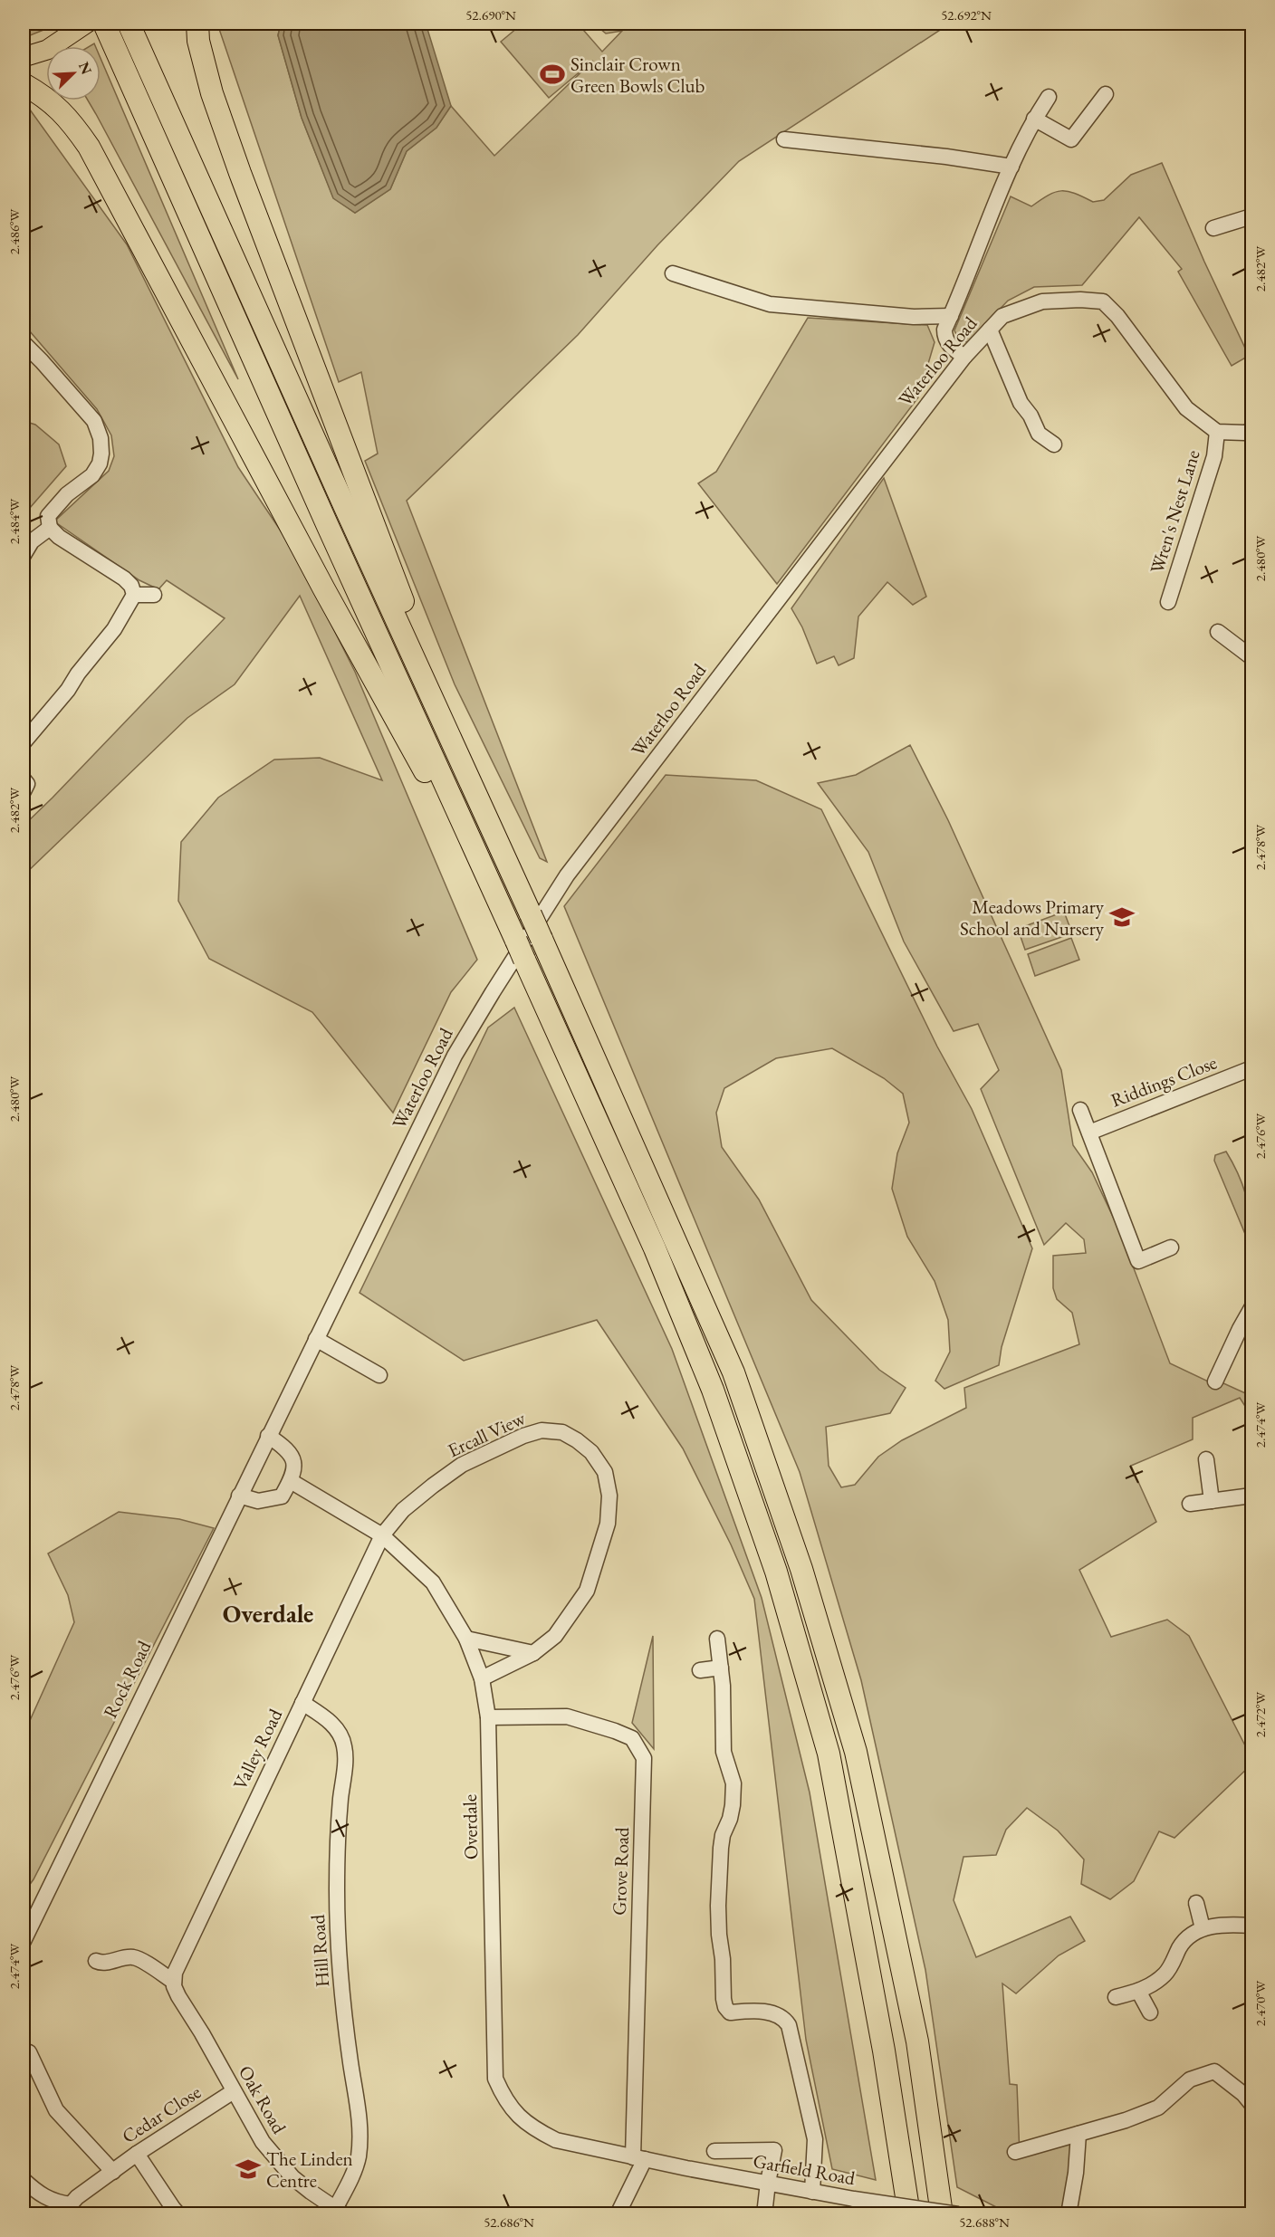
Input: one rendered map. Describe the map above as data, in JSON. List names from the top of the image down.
{
  "streets": {
    "street": [
      "Waterloo Road",
      "Wren's Nest Lane",
      "Riddings Close",
      "Ercall View",
      "Rock Road",
      "Valley Road",
      "Overdale",
      "Grove Road",
      "Hill Road",
      "Oak Road",
      "Cedar Close",
      "Garfield Road"
    ]
  },
  "crossings": [
    ["Waterloo Road", "Wren's Nest Lane"],
    ["Waterloo Road", "Rock Road"],
    ["Ercall View", "Valley Road"],
    ["Ercall View", "Overdale"],
    ["Valley Road", "Overdale"],
    ["Valley Road", "Hill Road"],
    ["Valley Road", "Oak Road"],
    ["Overdale", "Grove Road"],
    ["Overdale", "Garfield Road"],
    ["Grove Road", "Garfield Road"],
    ["Hill Road", "Oak Road"],
    ["Oak Road", "Cedar Close"]
  ],
  "districts": ["Overdale"],
  "places": {
    "sports": ["Sinclair Crown Green Bowls Club"],
    "school or university": ["Meadows Primary School and Nursery", "The Linden Centre"]
  },
  "north": "top right",
  "coordinates": [
    "52.690°N",
    "52.692°N",
    "2.486°W",
    "2.482°W",
    "2.484°W",
    "2.480°W",
    "2.478°W",
    "2.476°W",
    "2.474°W",
    "2.472°W",
    "2.470°W",
    "52.686°N",
    "52.688°N"
  ]
}
